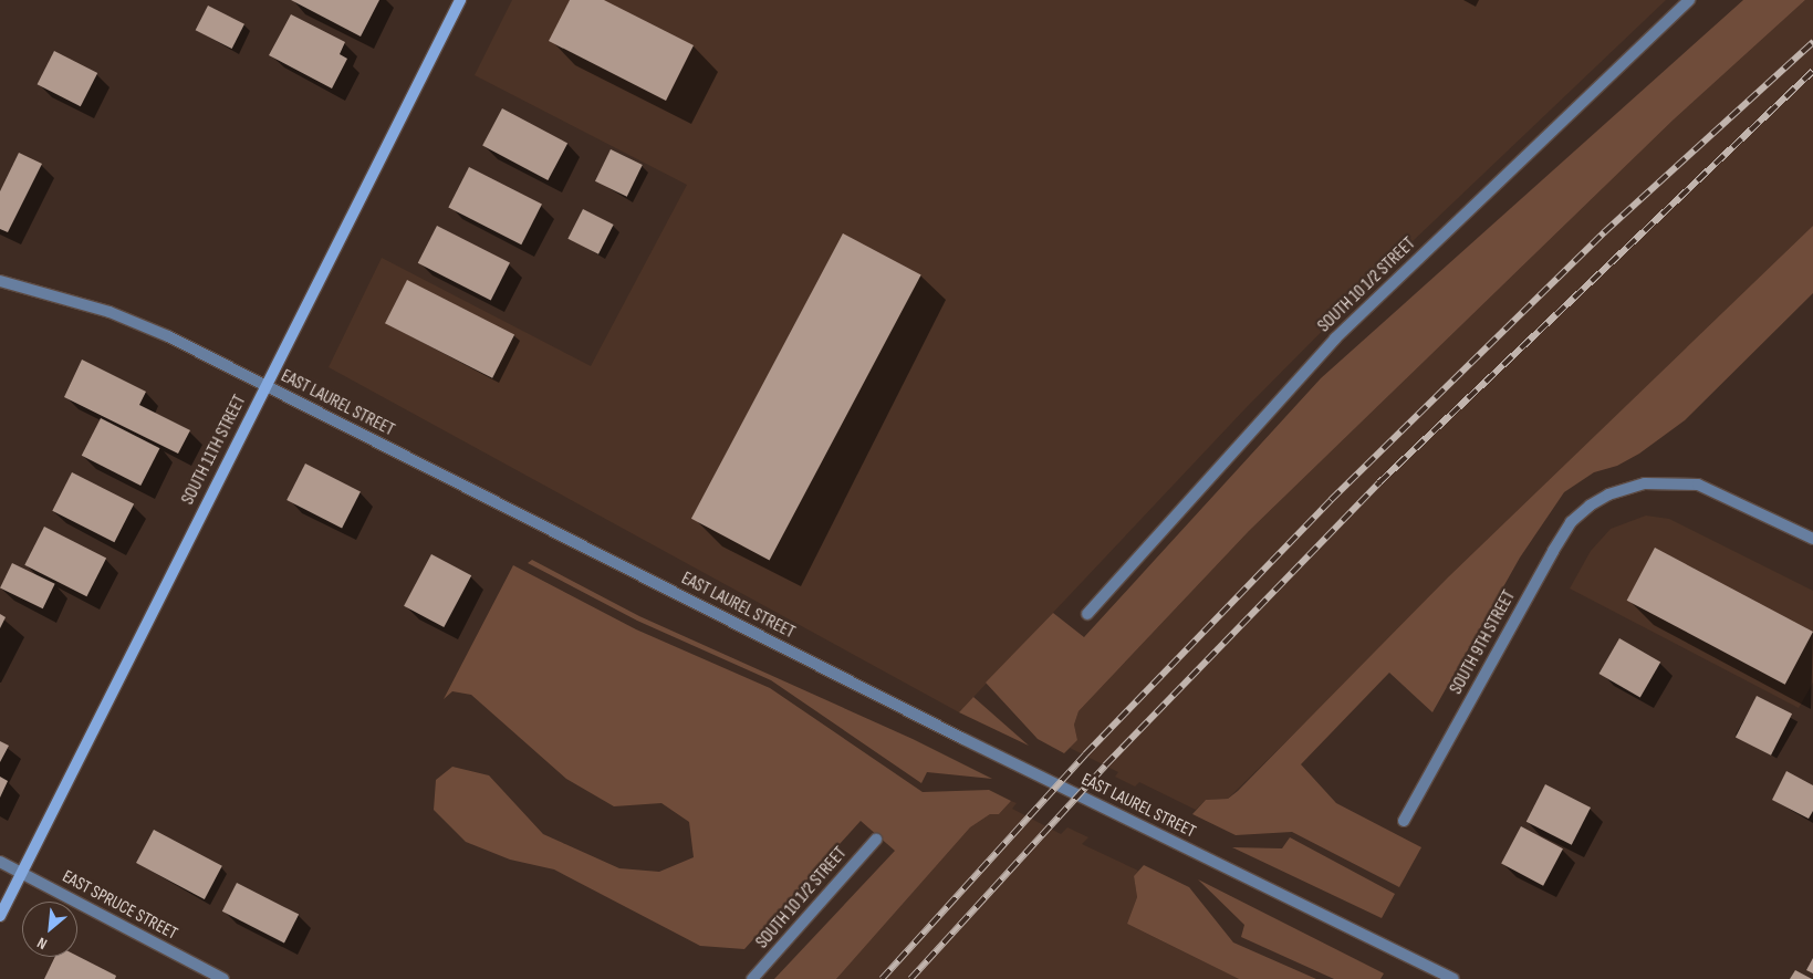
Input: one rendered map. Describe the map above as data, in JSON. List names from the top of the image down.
{
  "streets": {
    "street": [
      "SOUTH 10 1/2 STREET",
      "EAST LAUREL STREET",
      "SOUTH 11TH STREET",
      "SOUTH 9TH STREET",
      "EAST SPRUCE STREET"
    ]
  },
  "crossings": [
    ["EAST LAUREL STREET", "SOUTH 11TH STREET"],
    ["SOUTH 11TH STREET", "EAST SPRUCE STREET"]
  ],
  "north": "bottom left"
}
